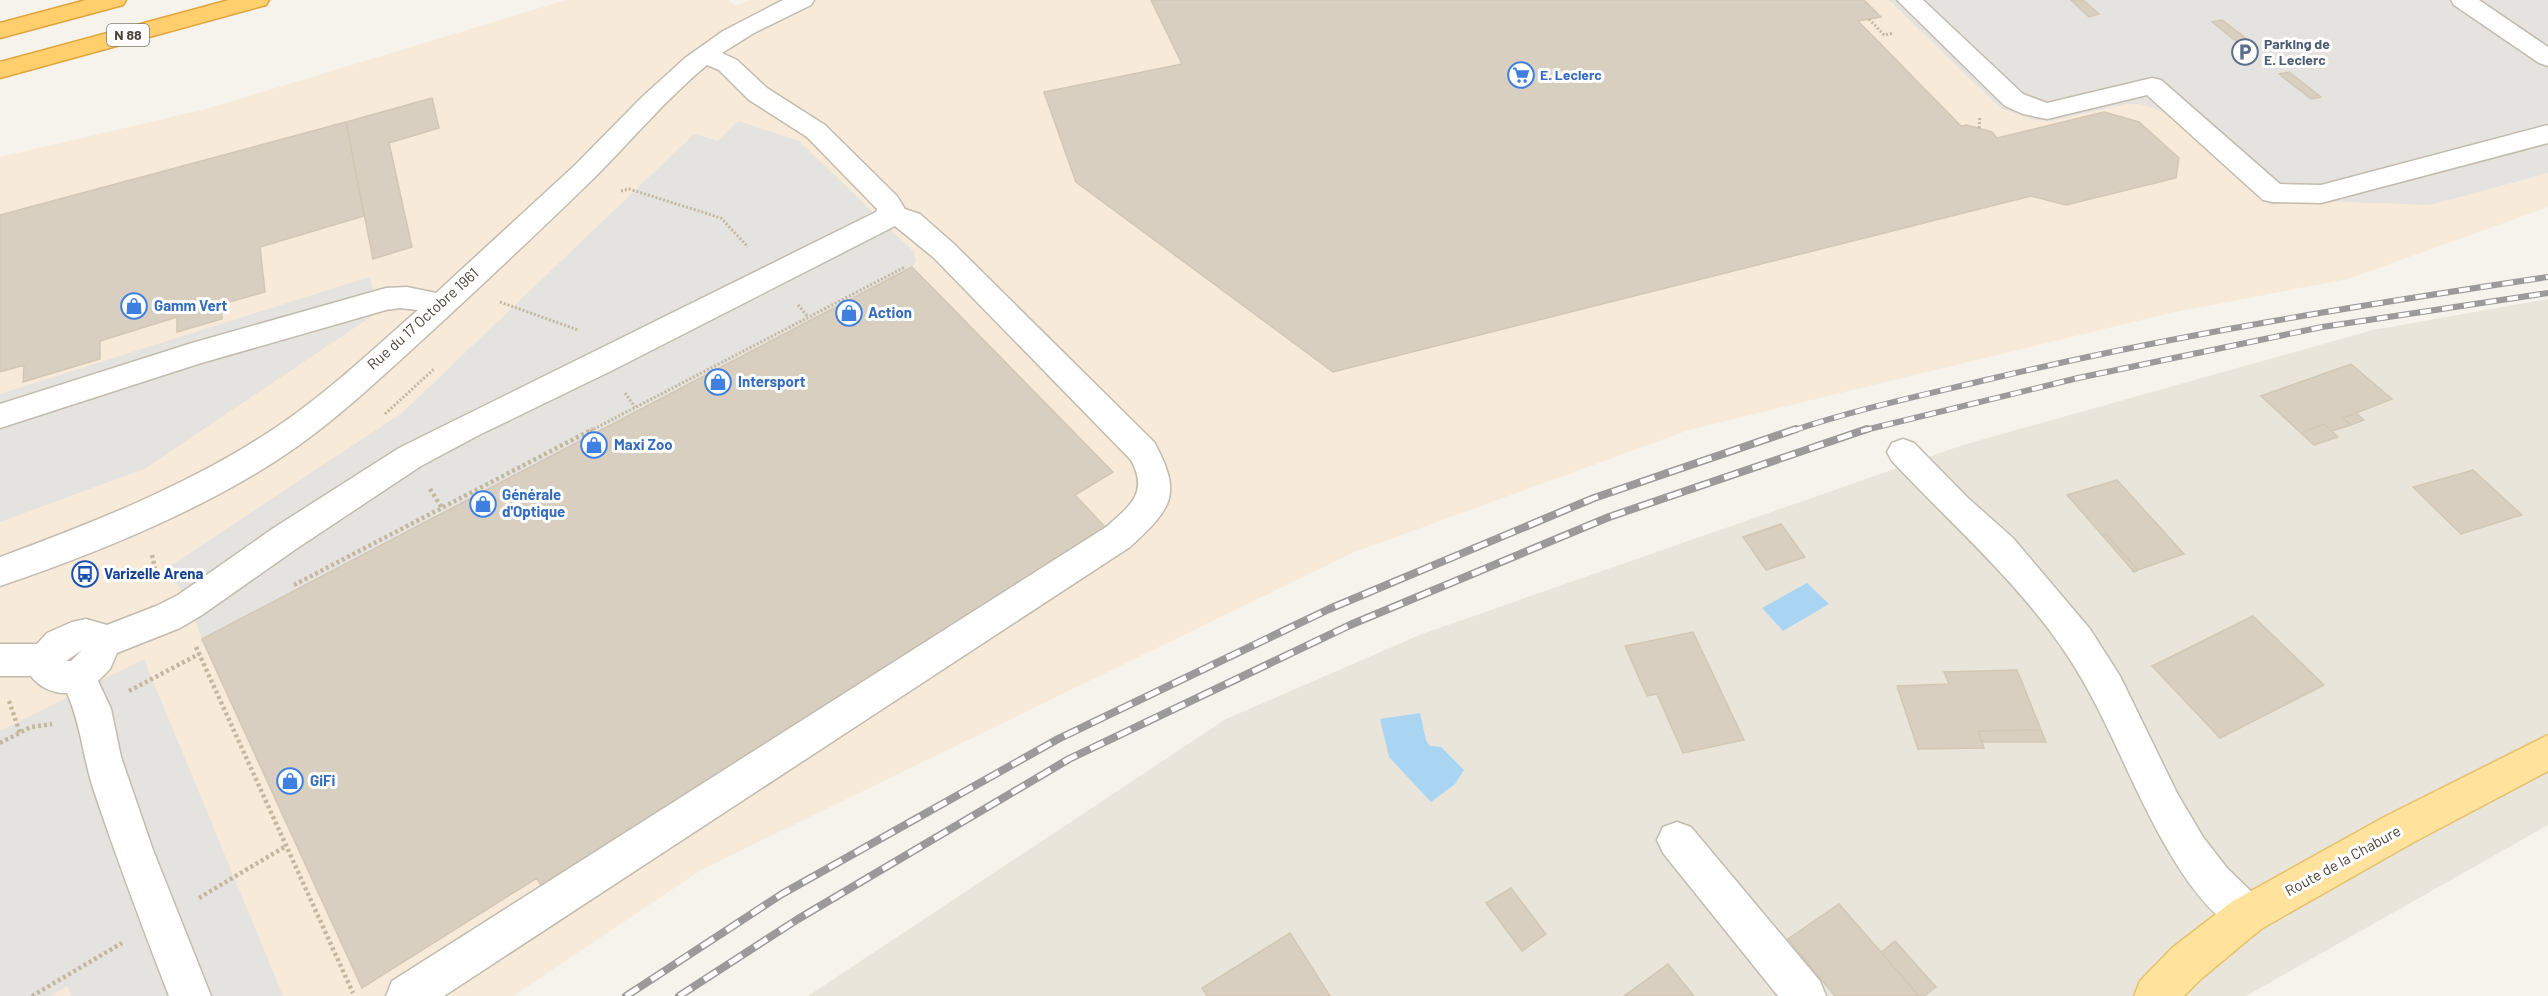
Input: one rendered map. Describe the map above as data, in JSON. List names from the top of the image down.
{
  "streets": {
    "highway": ["N 88"],
    "main road": ["Route de la Chabure"],
    "street": ["Rue du 17 Octobre 1961"]
  },
  "places": {
    "parking": ["Parking de E. Leclerc"],
    "supermarket": ["E. Leclerc"],
    "shop": [
      "Gamm Vert",
      "Action",
      "Intersport",
      "Maxi Zoo",
      "Générale d'Optique",
      "GiFi"
    ],
    "bus stop": ["Varizelle Arena"]
  }
}
